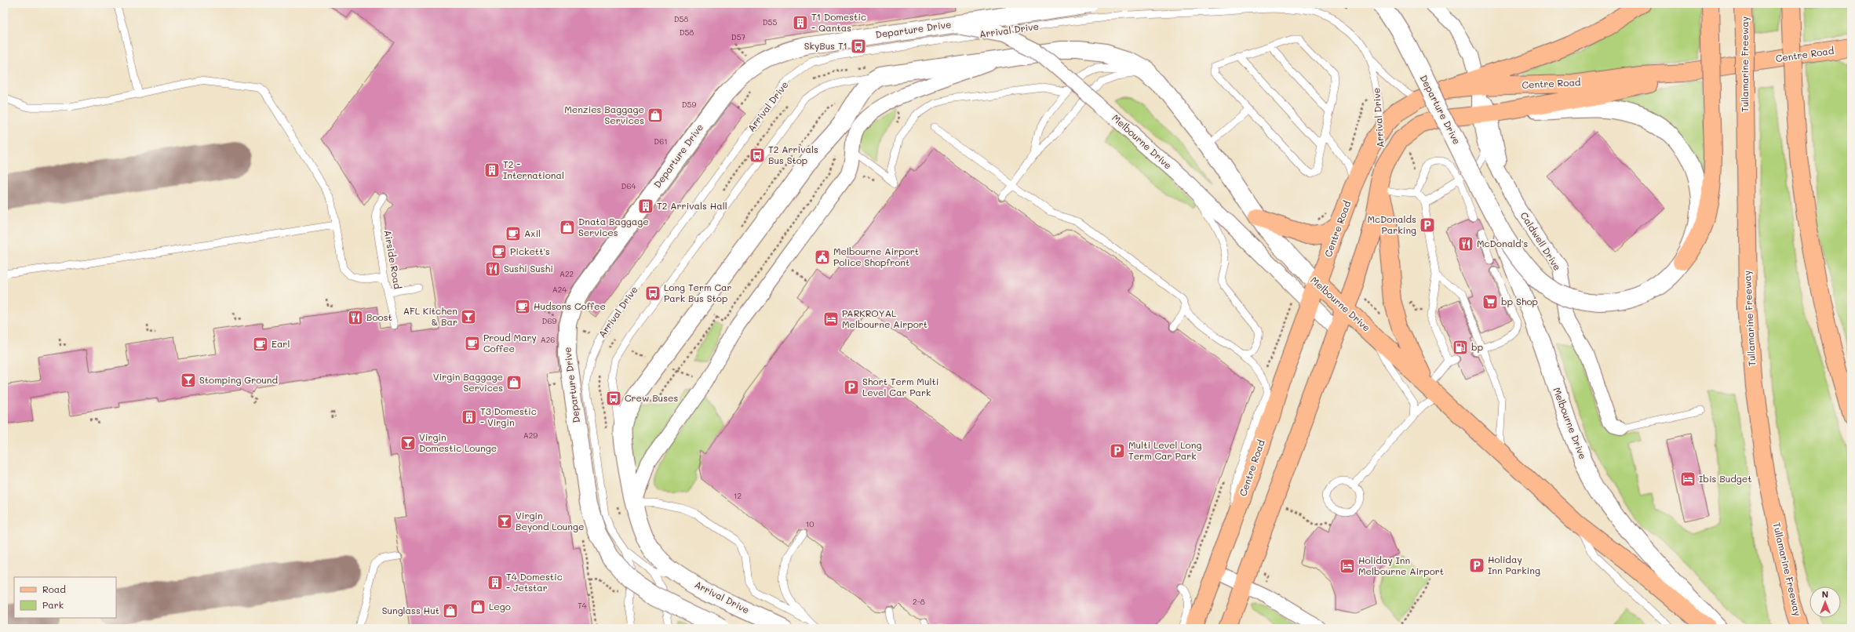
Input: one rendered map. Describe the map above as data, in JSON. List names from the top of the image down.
{
  "streets": {
    "main road": [
      "Arrival Drive",
      "Centre Road",
      "Tullamarine Freeway",
      "Melbourne Drive"
    ],
    "street": ["Departure Drive", "Caldwell Drive"],
    "lane": ["Airside Road"]
  },
  "crossings": [
    ["Departure Drive", "Melbourne Drive"],
    ["Arrival Drive", "Centre Road"],
    ["Arrival Drive", "Melbourne Drive"],
    ["Centre Road", "Melbourne Drive"],
    ["Centre Road", "Caldwell Drive"]
  ],
  "places": {
    "building": [
      "T1 Domestic - Qantas",
      "T2 - International",
      "T2 Arrivals Hall",
      "T3 Domestic - Virgin",
      "T4 Domestic - Jetstar"
    ],
    "bus stop": [
      "SkyBus T1",
      "T2 Arrivals Bus Stop",
      "Long Term Car Park Bus Stop",
      "Crew Buses"
    ],
    "shop": [
      "Menzies Baggage Services",
      "Dnata Baggage Services",
      "Virgin Baggage Services",
      "Lego",
      "Sunglass Hut"
    ],
    "parking": [
      "McDonalds Parking",
      "Short Term Multi Level Car Park",
      "Multi Level Long Term Car Park",
      "Holiday Inn Parking"
    ],
    "cafe": [
      "Axil",
      "Pickett's",
      "Hudsons Coffee",
      "Proud Mary Coffee",
      "Earl"
    ],
    "restaurant": ["McDonald's", "Sushi Sushi", "Boost"],
    "public building": ["Melbourne Airport Police Shopfront"],
    "supermarket": ["bp Shop"],
    "bar": [
      "AFL Kitchen & Bar",
      "Stomping Ground",
      "Virgin Domestic Lounge",
      "Virgin Beyond Lounge"
    ],
    "hotel": ["PARKROYAL Melbourne Airport", "Ibis Budget", "Holiday Inn Melbourne Airport"],
    "fuel station": ["bp"]
  },
  "house_numbers": [
    "D58",
    "D55",
    "D58",
    "D57",
    "D59",
    "D61",
    "D64",
    "A22",
    "A24",
    "D69",
    "A26",
    "A29",
    "12",
    "10",
    "2-8",
    "T4"
  ],
  "legend": ["Road", "Park"],
  "north": "top"
}
